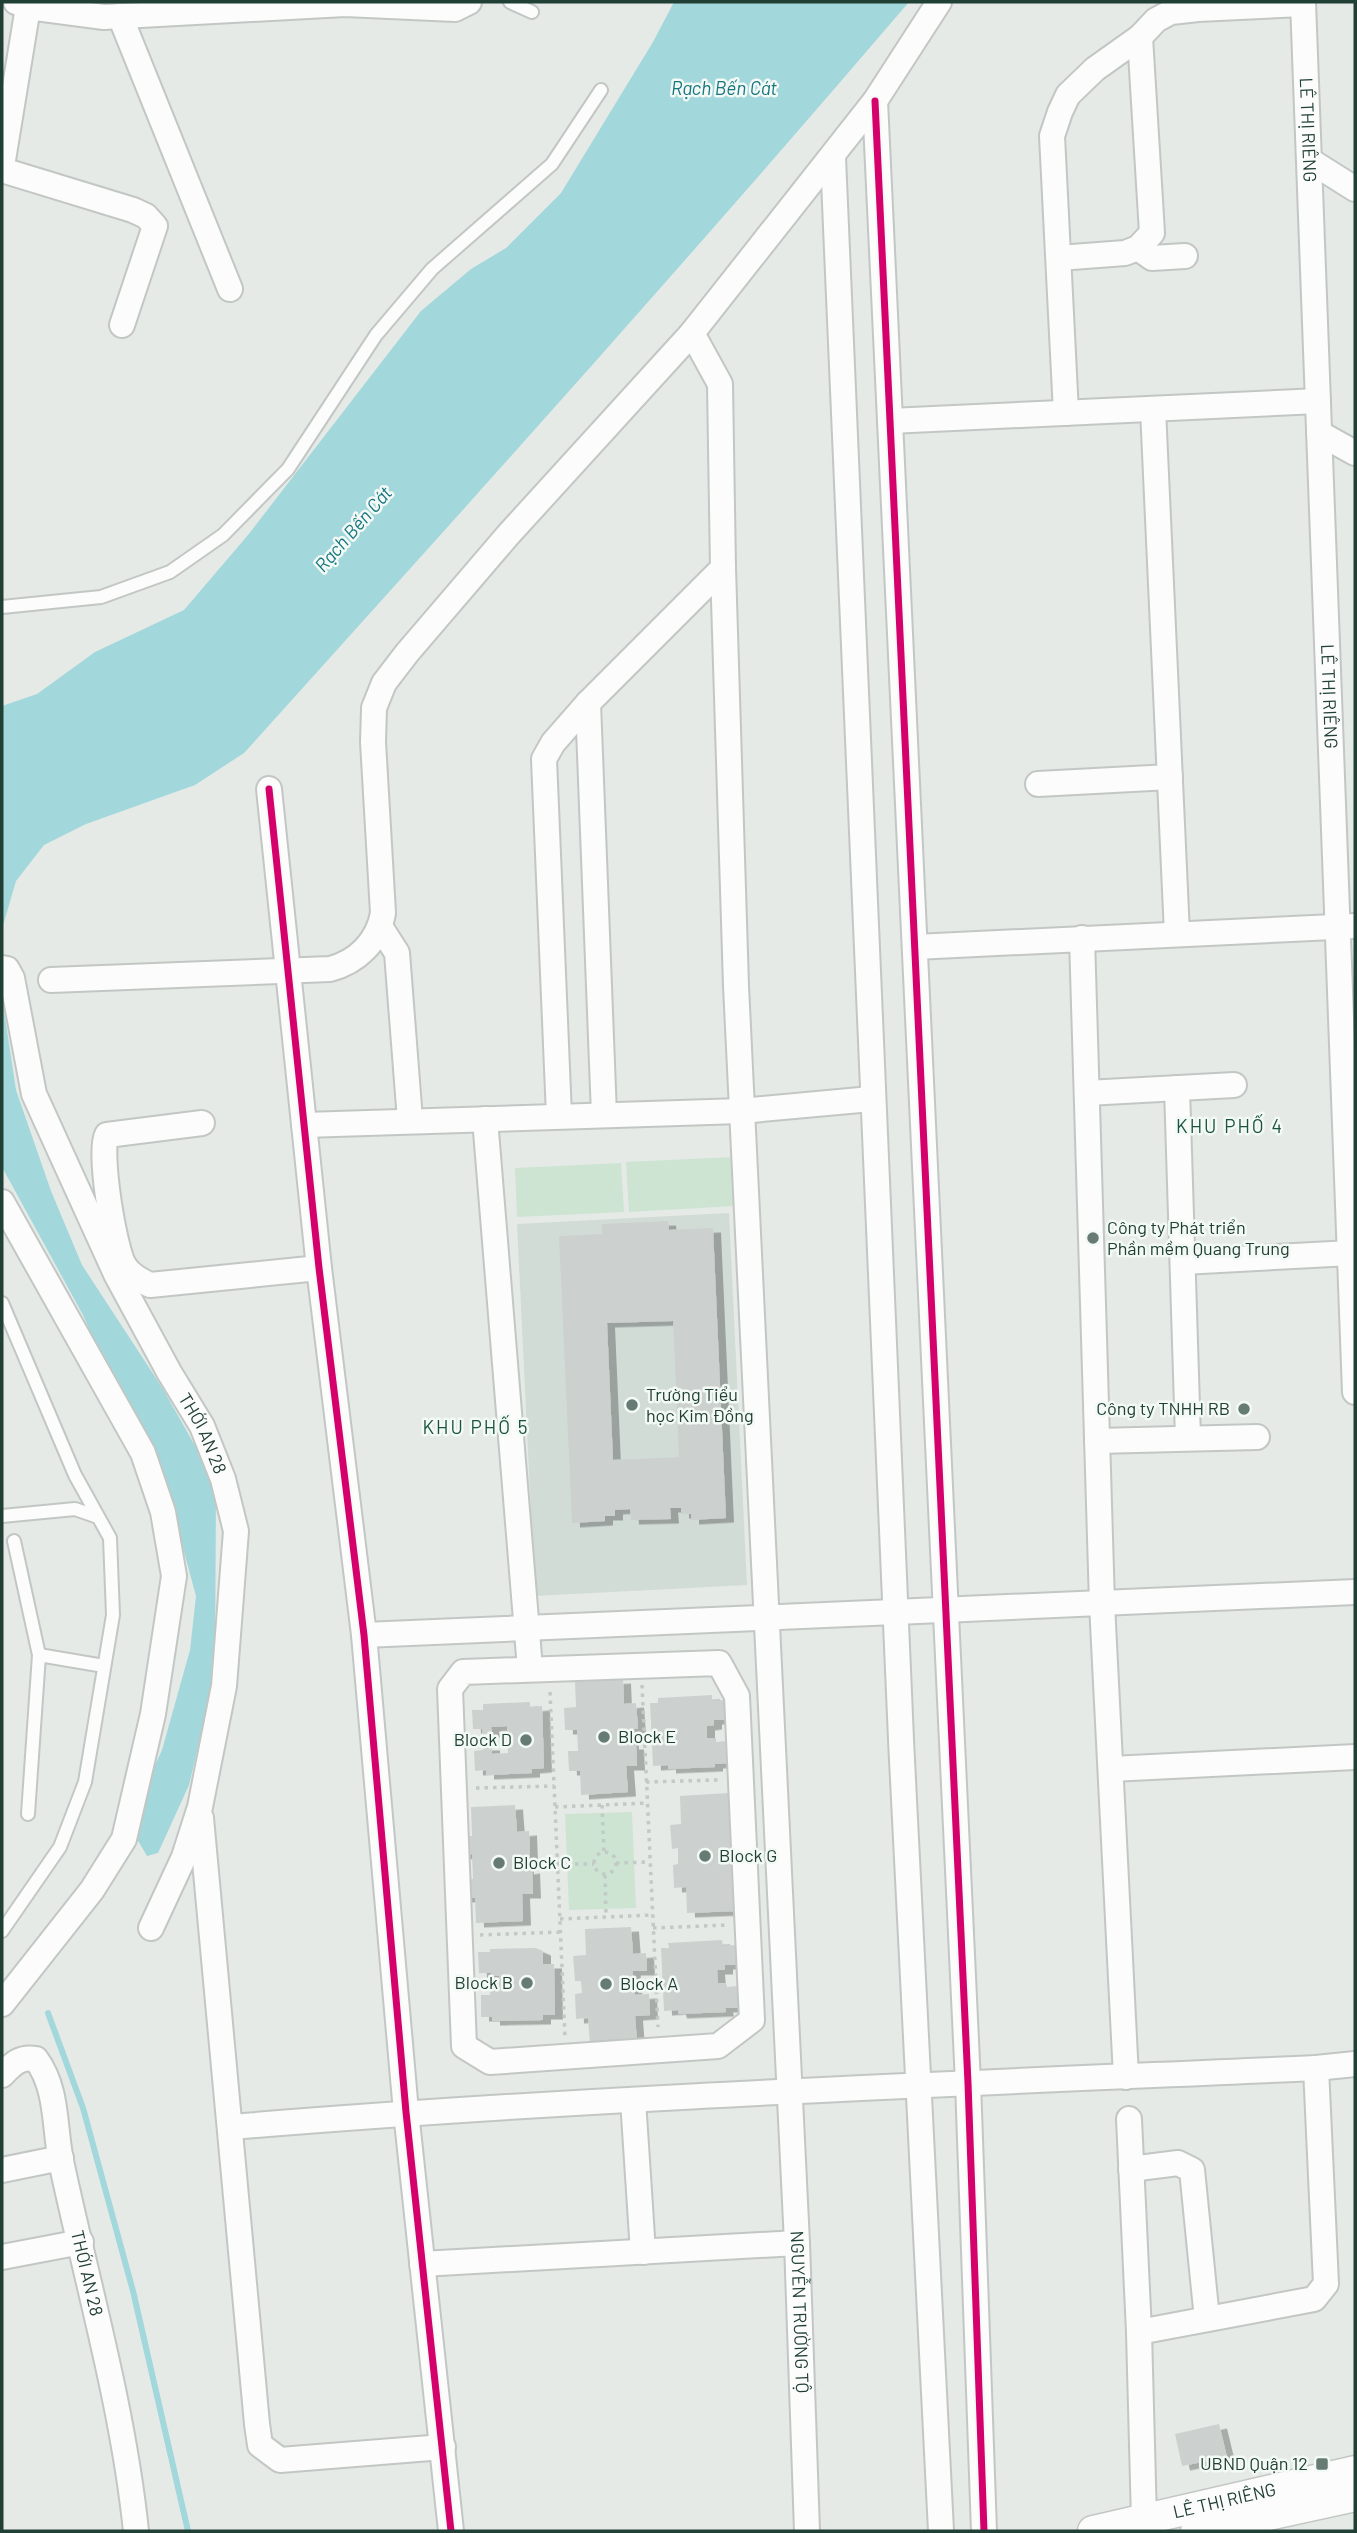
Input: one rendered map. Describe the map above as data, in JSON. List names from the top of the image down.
{
  "streets": {
    "street": ["LÊ THỊ RIÊNG", "THỚI AN 28", "NGUYỄN TRƯỜNG TỘ"]
  },
  "districts": ["KHU PHỐ 4", "KHU PHỐ 5"],
  "water": ["Rạch Bến Cát"],
  "places": {
    "other": [
      "Công ty Phát triển Phần mềm Quang Trung",
      "Trường Tiểu học Kim Đồng",
      "Công ty TNHH RB",
      "Block E",
      "Block D",
      "Block G",
      "Block C",
      "Block B",
      "Block A"
    ],
    "transit": ["UBND Quận 12"]
  }
}
